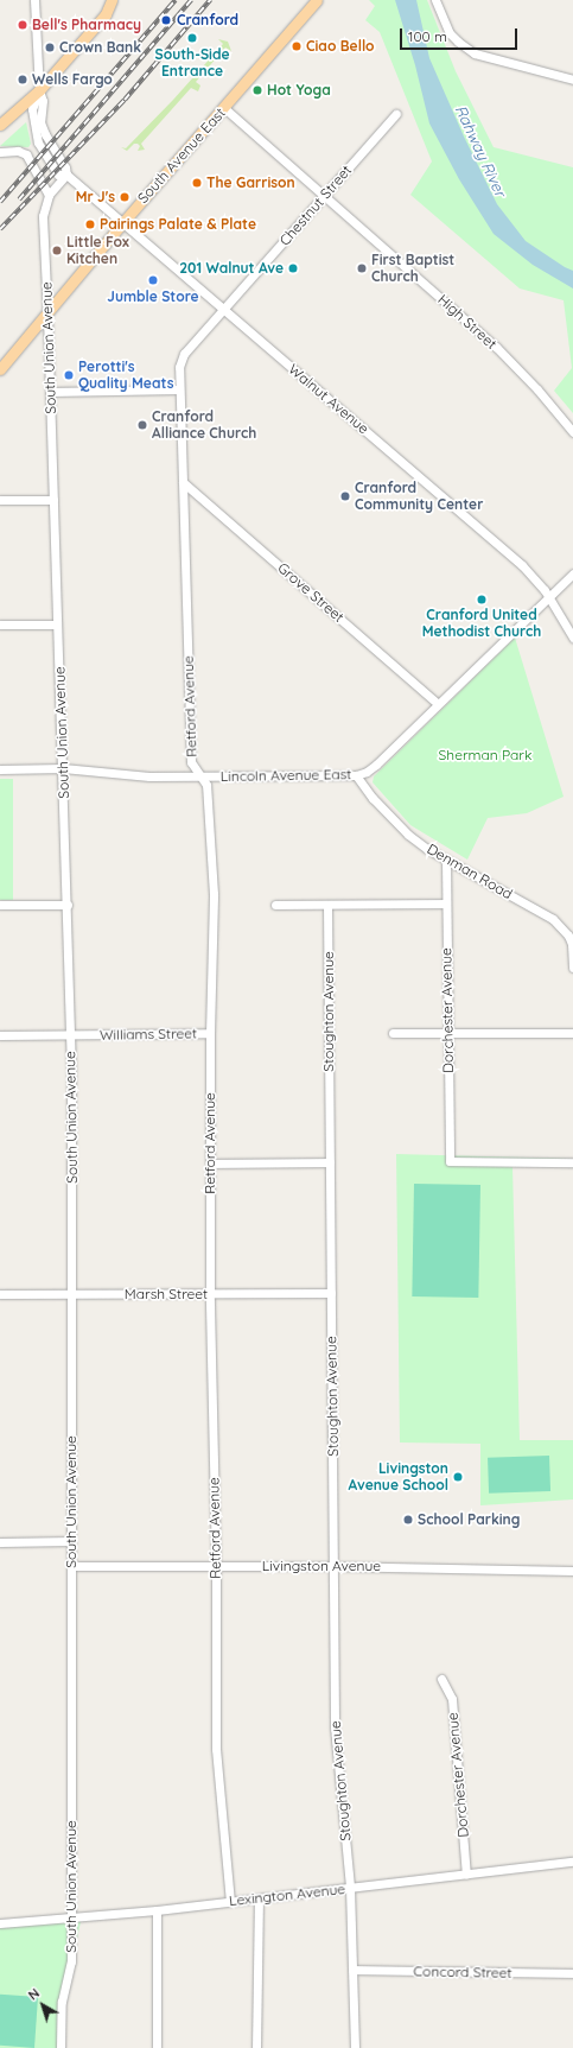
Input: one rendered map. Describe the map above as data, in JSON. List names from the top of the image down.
{
  "streets": {
    "main road": ["South Avenue East"],
    "street": [
      "Chestnut Street",
      "High Street",
      "South Union Avenue",
      "Walnut Avenue",
      "Grove Street",
      "Retford Avenue",
      "Lincoln Avenue East",
      "Denman Road",
      "Dorchester Avenue",
      "Stoughton Avenue",
      "Williams Street",
      "Marsh Street",
      "Livingston Avenue",
      "Lexington Avenue",
      "Concord Street"
    ]
  },
  "crossings": [
    ["South Avenue East", "High Street"],
    ["South Avenue East", "South Union Avenue"],
    ["South Avenue East", "Walnut Avenue"],
    ["Chestnut Street", "High Street"],
    ["Chestnut Street", "Walnut Avenue"],
    ["Chestnut Street", "Retford Avenue"],
    ["South Union Avenue", "Lincoln Avenue East"],
    ["South Union Avenue", "Williams Street"],
    ["South Union Avenue", "Marsh Street"],
    ["South Union Avenue", "Livingston Avenue"],
    ["South Union Avenue", "Lexington Avenue"],
    ["Walnut Avenue", "Lincoln Avenue East"],
    ["Grove Street", "Retford Avenue"],
    ["Grove Street", "Lincoln Avenue East"],
    ["Retford Avenue", "Lincoln Avenue East"],
    ["Retford Avenue", "Williams Street"],
    ["Retford Avenue", "Marsh Street"],
    ["Retford Avenue", "Livingston Avenue"],
    ["Retford Avenue", "Lexington Avenue"],
    ["Lincoln Avenue East", "Denman Road"],
    ["Denman Road", "Dorchester Avenue"],
    ["Dorchester Avenue", "Lexington Avenue"],
    ["Stoughton Avenue", "Marsh Street"],
    ["Stoughton Avenue", "Livingston Avenue"],
    ["Stoughton Avenue", "Lexington Avenue"],
    ["Stoughton Avenue", "Concord Street"]
  ],
  "water": ["Rahway River"],
  "parks": ["Sherman Park"],
  "places": [
    "Cranford",
    "Bell's Pharmacy",
    "South-Side Entrance",
    "Ciao Bello",
    "Crown Bank",
    "Wells Fargo",
    "Hot Yoga",
    "The Garrison",
    "Mr J's",
    "Pairings Palate & Plate",
    "Little Fox Kitchen",
    "201 Walnut Ave",
    "First Baptist Church",
    "Jumble Store",
    "Perotti's Quality Meats",
    "Cranford Alliance Church",
    "Cranford Community Center",
    "Cranford United Methodist Church",
    "Livingston Avenue School",
    "School Parking"
  ],
  "scale_bar": "100 m",
  "north": "top left"
}
